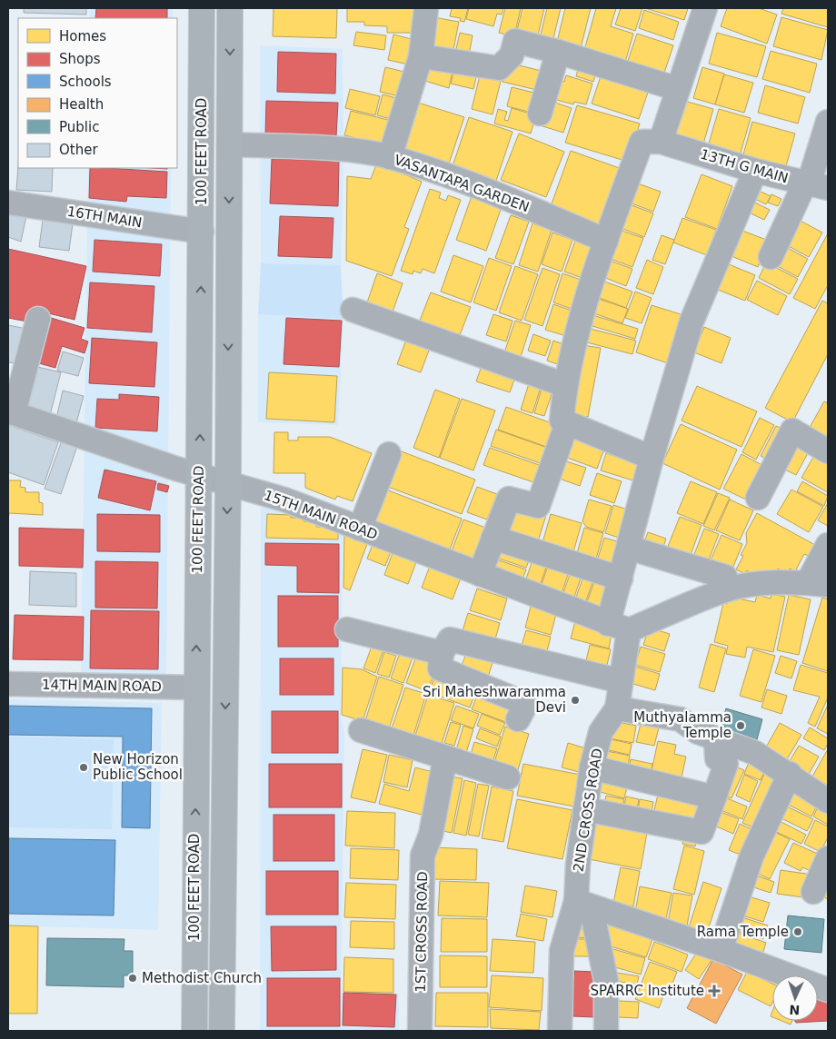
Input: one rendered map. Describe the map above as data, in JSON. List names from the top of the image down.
{
  "streets": {
    "main road": ["100 FEET ROAD"],
    "street": [
      "13TH G MAIN",
      "VASANTAPA GARDEN",
      "16TH MAIN",
      "15TH MAIN ROAD",
      "14TH MAIN ROAD",
      "2ND CROSS ROAD",
      "1ST CROSS ROAD"
    ]
  },
  "crossings": [
    ["100 FEET ROAD", "VASANTAPA GARDEN"],
    ["100 FEET ROAD", "16TH MAIN"],
    ["100 FEET ROAD", "15TH MAIN ROAD"],
    ["100 FEET ROAD", "14TH MAIN ROAD"],
    ["13TH G MAIN", "2ND CROSS ROAD"],
    ["15TH MAIN ROAD", "2ND CROSS ROAD"]
  ],
  "places": {
    "other": [
      "Sri Maheshwaramma Devi",
      "Muthyalamma Temple",
      "New Horizon Public School",
      "Rama Temple",
      "Methodist Church"
    ],
    "health": ["SPARRC Institute"]
  },
  "legend": [
    "Homes",
    "Shops",
    "Schools",
    "Health",
    "Public",
    "Other"
  ],
  "north": "bottom"
}
